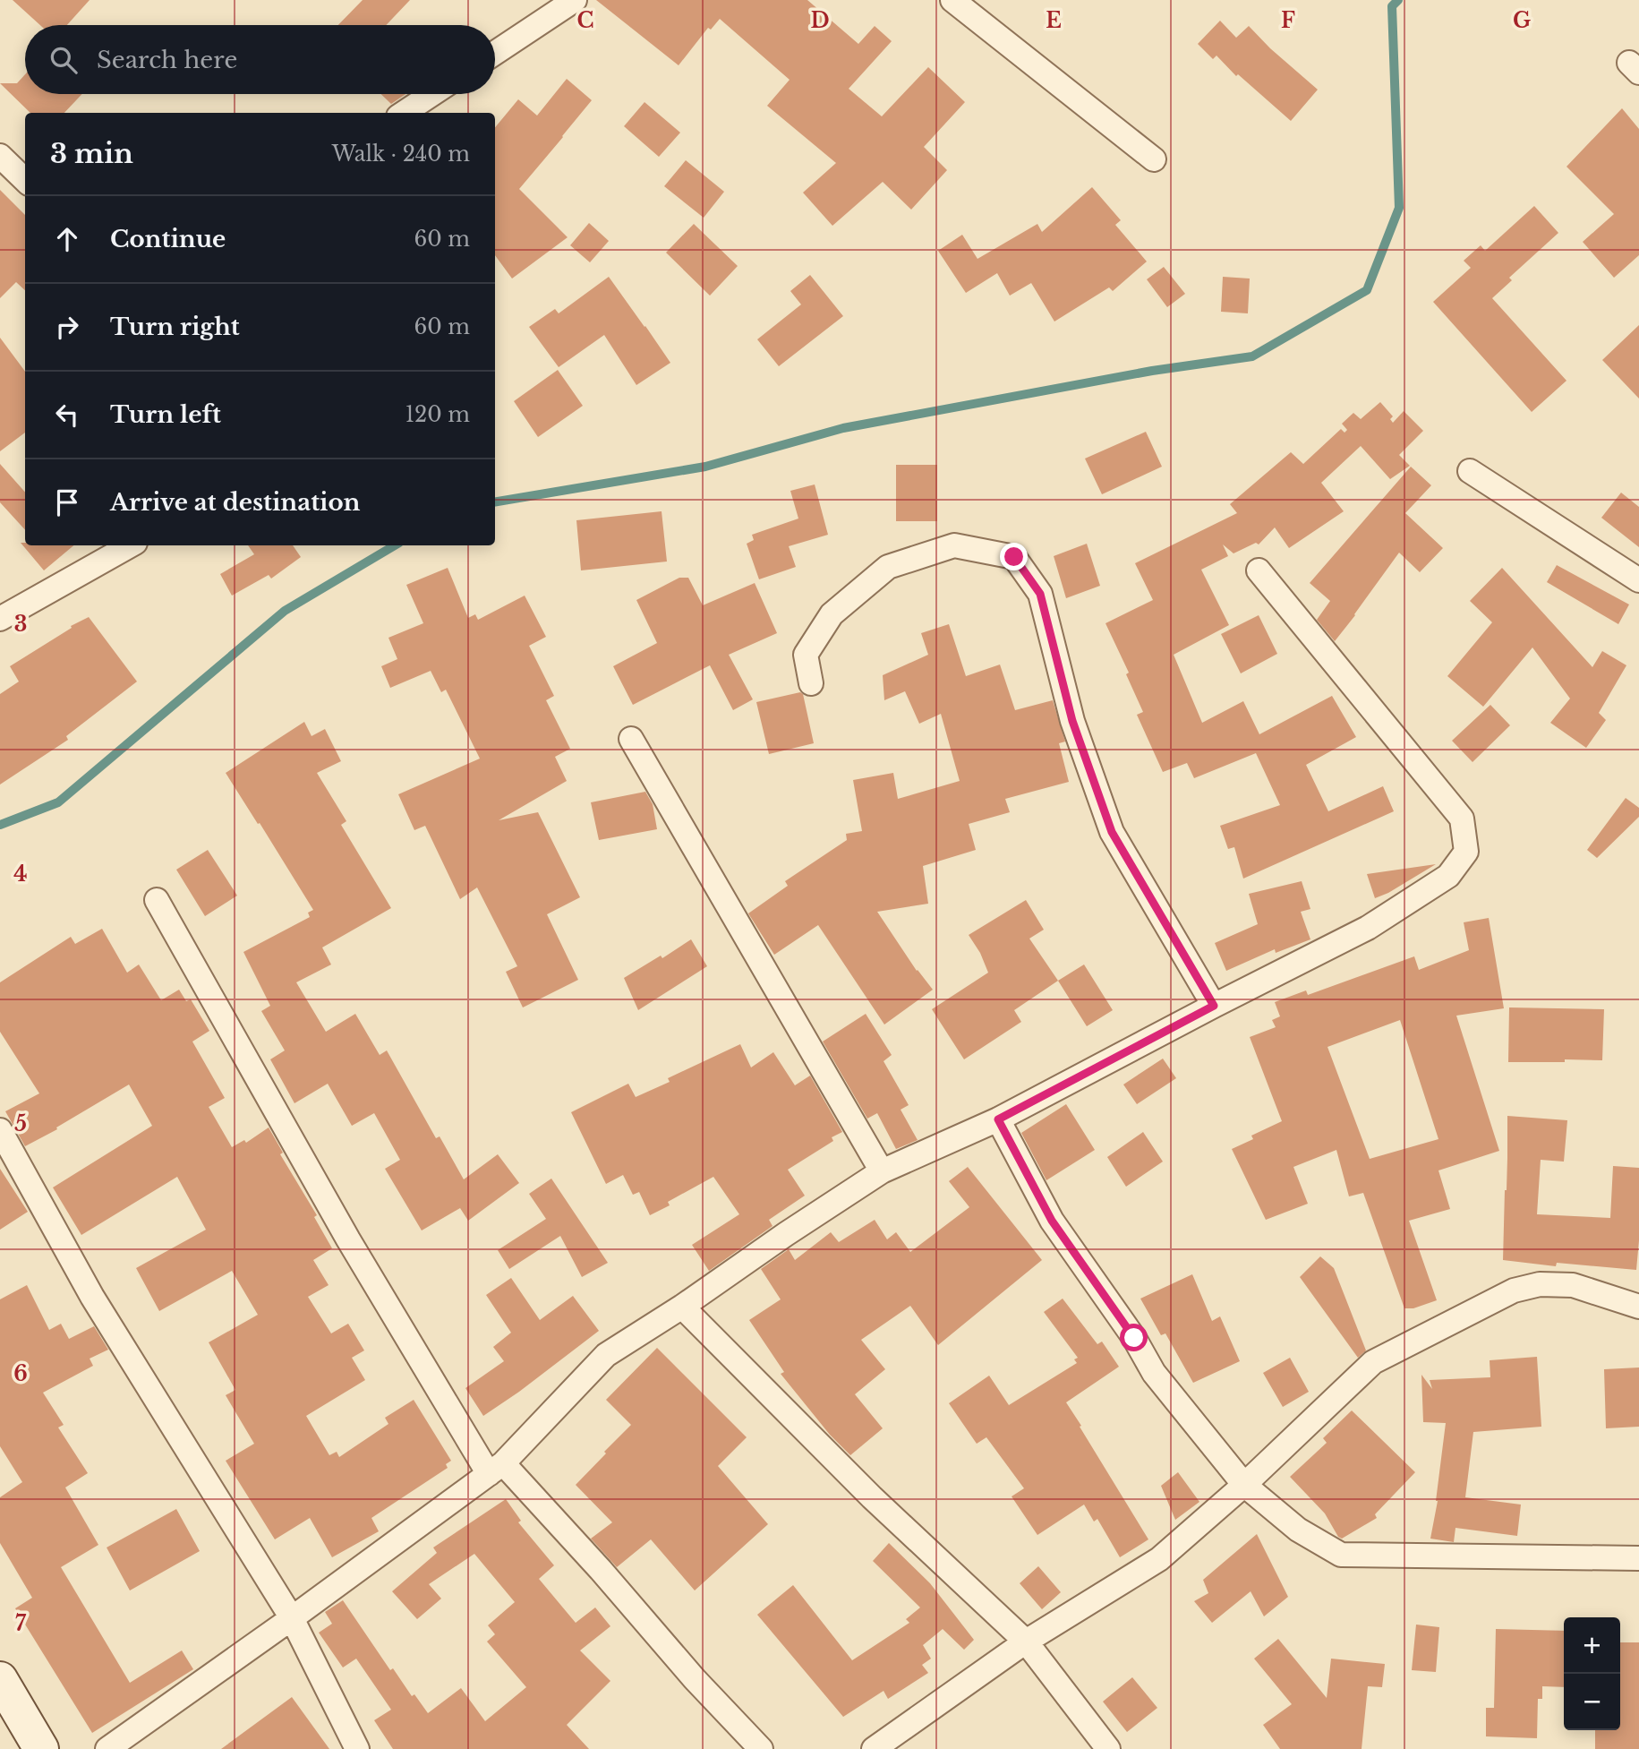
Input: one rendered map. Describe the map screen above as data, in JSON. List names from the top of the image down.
{
  "page": {
    "search": "Search here",
    "heading": ["3 min", "Walk · 240 m"],
    "list": [
      ["Continue", "60 m"],
      ["Turn right", "60 m"],
      ["Turn left", "120 m"],
      "Arrive at destination"
    ],
    "map_buttons": ["+", "−"]
  },
  "grid": {
    "columns": [
      "C",
      "D",
      "E",
      "F",
      "G"
    ],
    "rows": [
      "3",
      "4",
      "5",
      "6",
      "7"
    ]
  }
}
